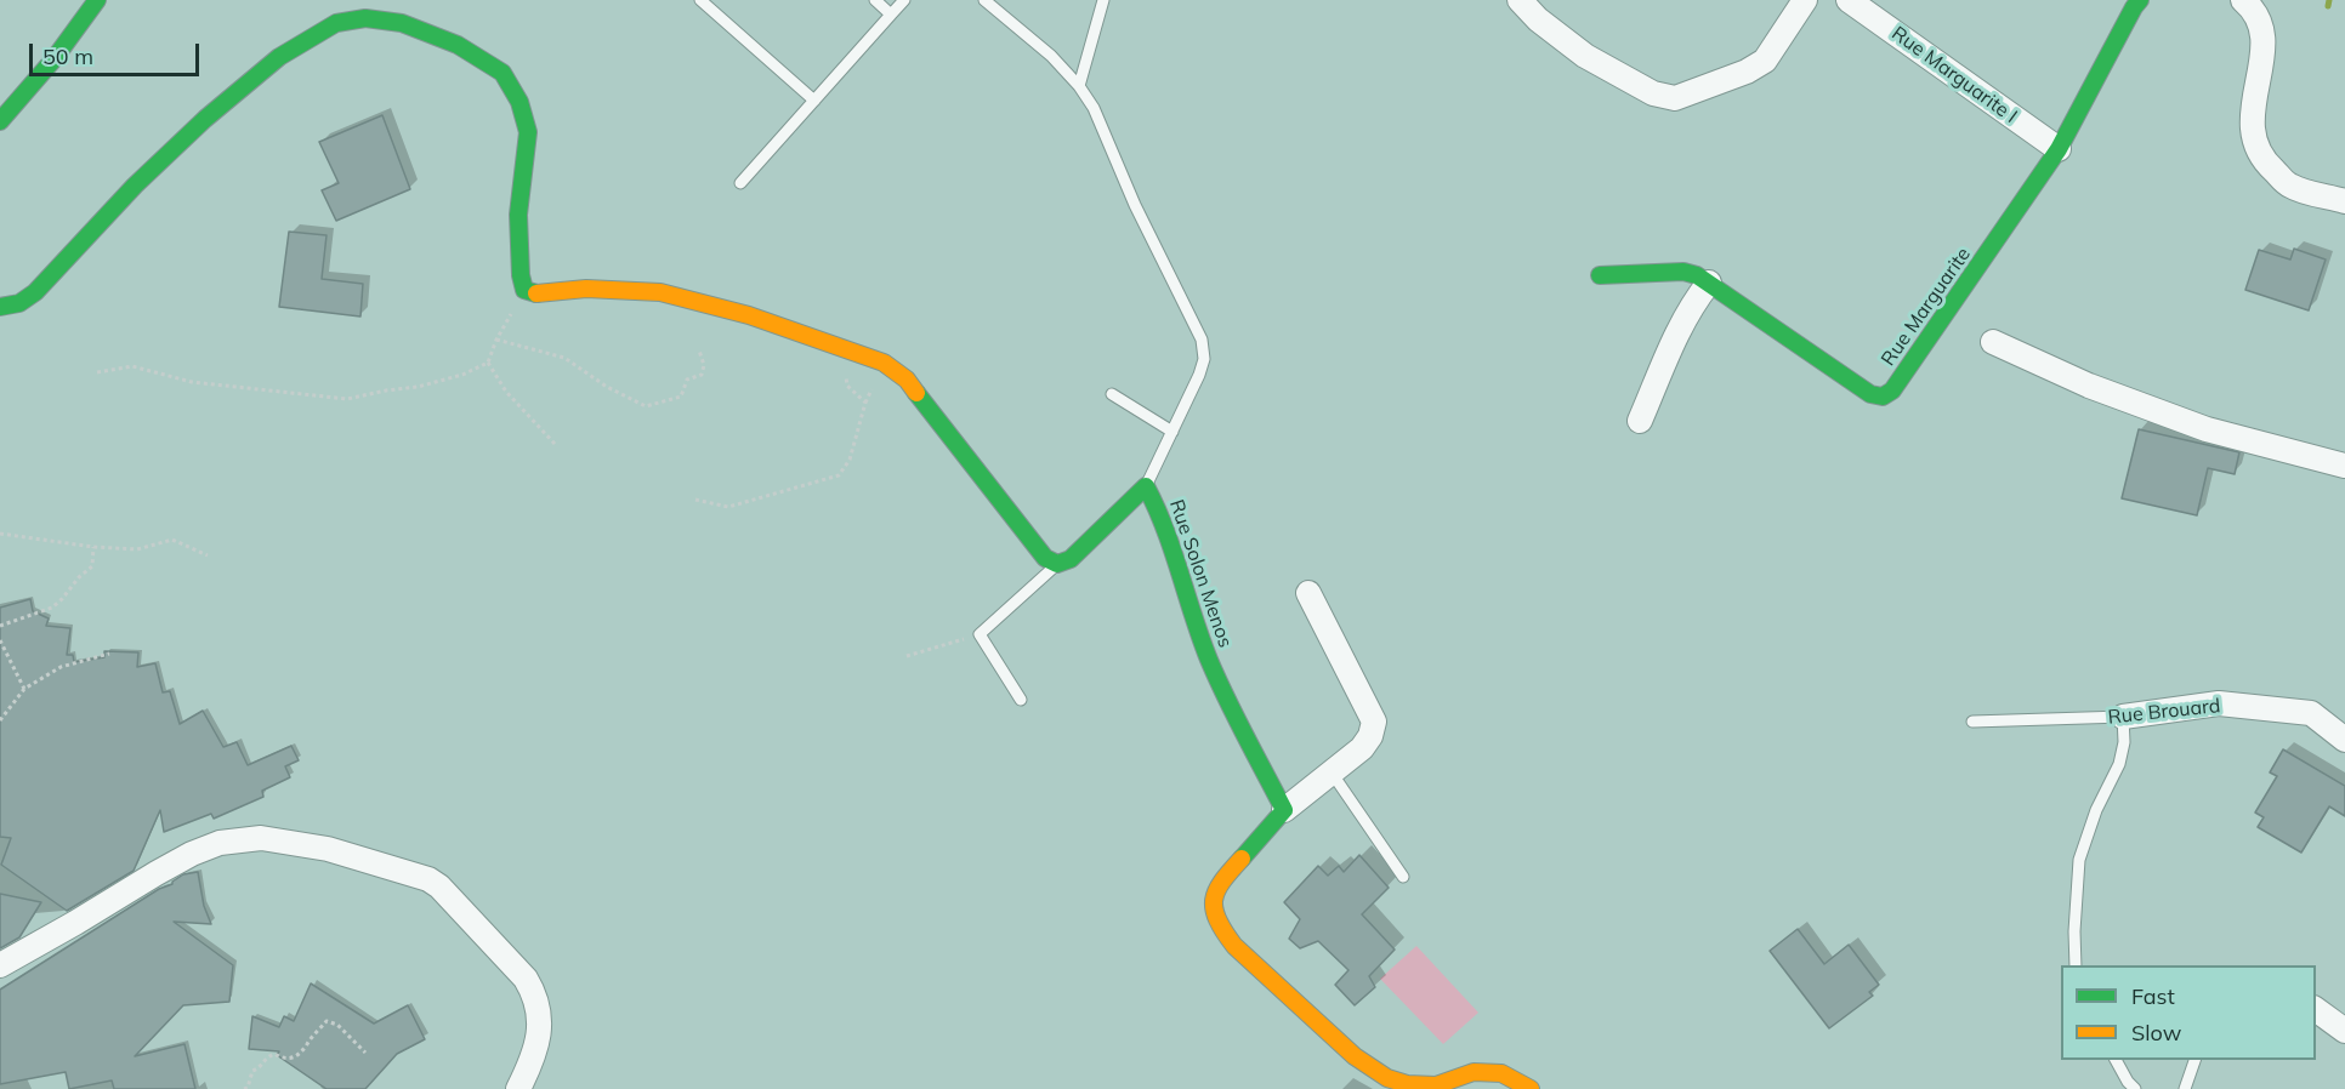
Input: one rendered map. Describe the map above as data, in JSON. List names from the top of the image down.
{
  "streets": {
    "street": [
      "Rue Marguarite I",
      "Rue Marguarite",
      "Rue Solon Menos",
      "Rue Brouard"
    ]
  },
  "crossings": [
    ["Rue Marguarite I", "Rue Marguarite"]
  ],
  "legend": ["Fast", "Slow"],
  "scale_bar": "50 m"
}
